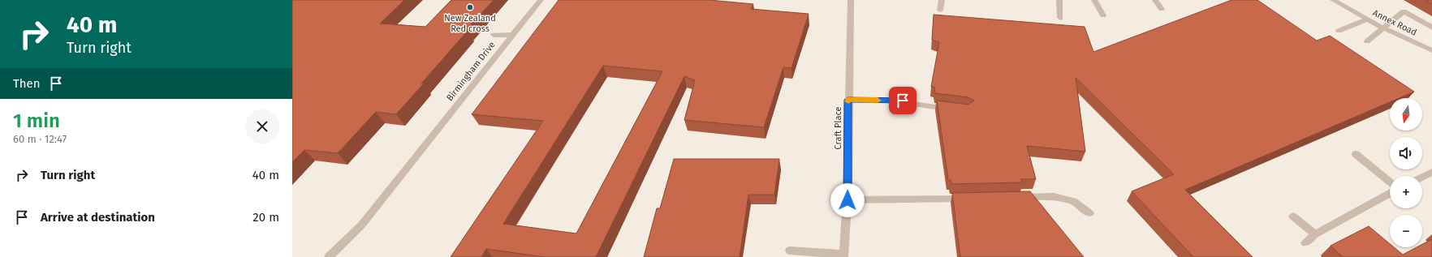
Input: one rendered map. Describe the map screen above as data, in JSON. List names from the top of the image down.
{
  "streets": {
    "street": ["Annex Road", "Birmingham Drive", "Craft Place"]
  },
  "places": ["New Zealand Red cross"],
  "north": "bottom",
  "page": {
    "turn": ["40 m", "Turn right"],
    "then": "Then",
    "map_buttons": ["+", "−"],
    "heading": ["1 min", "60 m · 12:47"],
    "list": [
      {
        "name": "Turn right",
        "value": "40 m"
      },
      {
        "name": "Arrive at destination",
        "value": "20 m"
      }
    ]
  }
}
